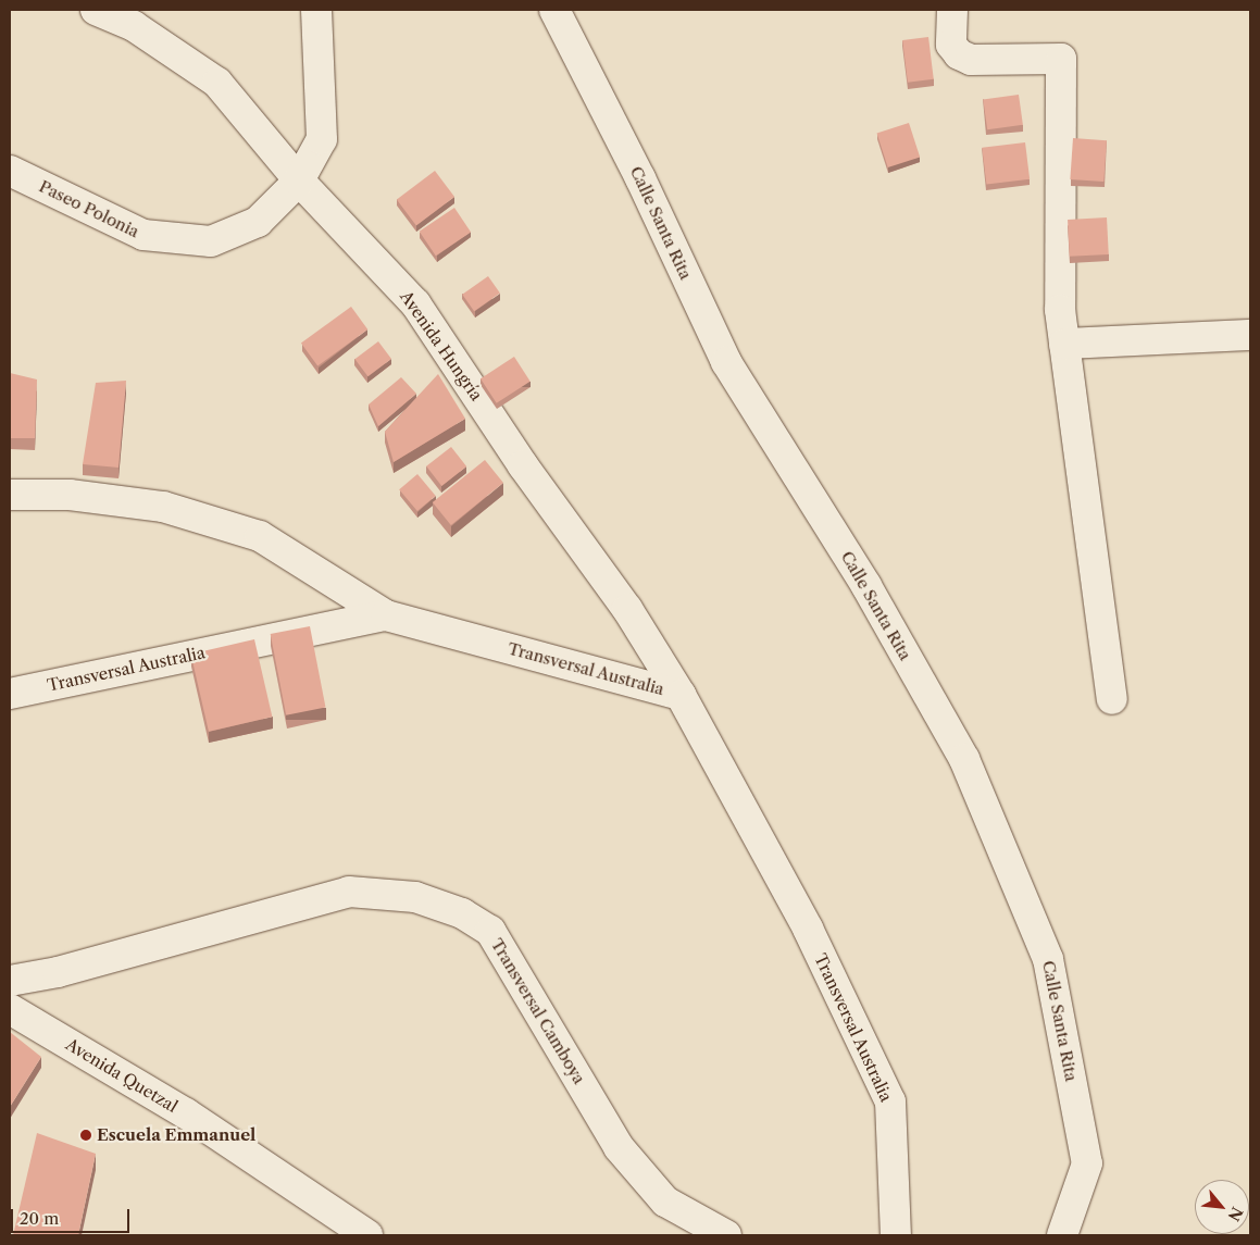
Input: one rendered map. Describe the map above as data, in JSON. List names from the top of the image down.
{
  "streets": {
    "street": [
      "Paseo Polonia",
      "Calle Santa Rita",
      "Avenida Hungría",
      "Transversal Australia",
      "Transversal Camboya",
      "Avenida Quetzal"
    ]
  },
  "crossings": [
    ["Paseo Polonia", "Avenida Hungría"],
    ["Avenida Hungría", "Transversal Australia"]
  ],
  "places": ["Escuela Emmanuel"],
  "scale_bar": "20 m",
  "north": "bottom right"
}
